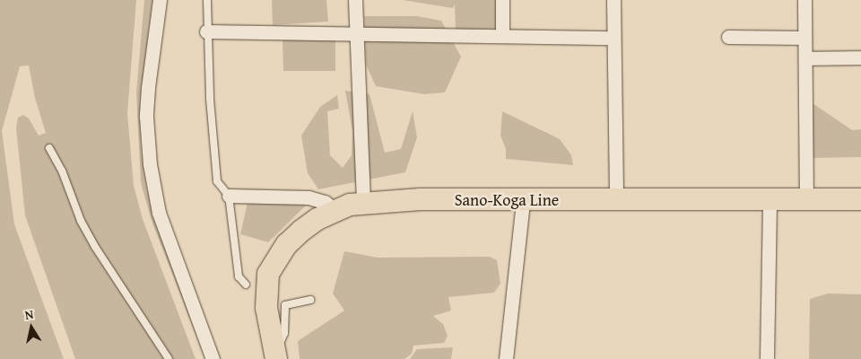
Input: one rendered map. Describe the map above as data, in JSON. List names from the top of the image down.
{
  "streets": {
    "main road": ["Sano-Koga Line"]
  },
  "north": "top"
}
